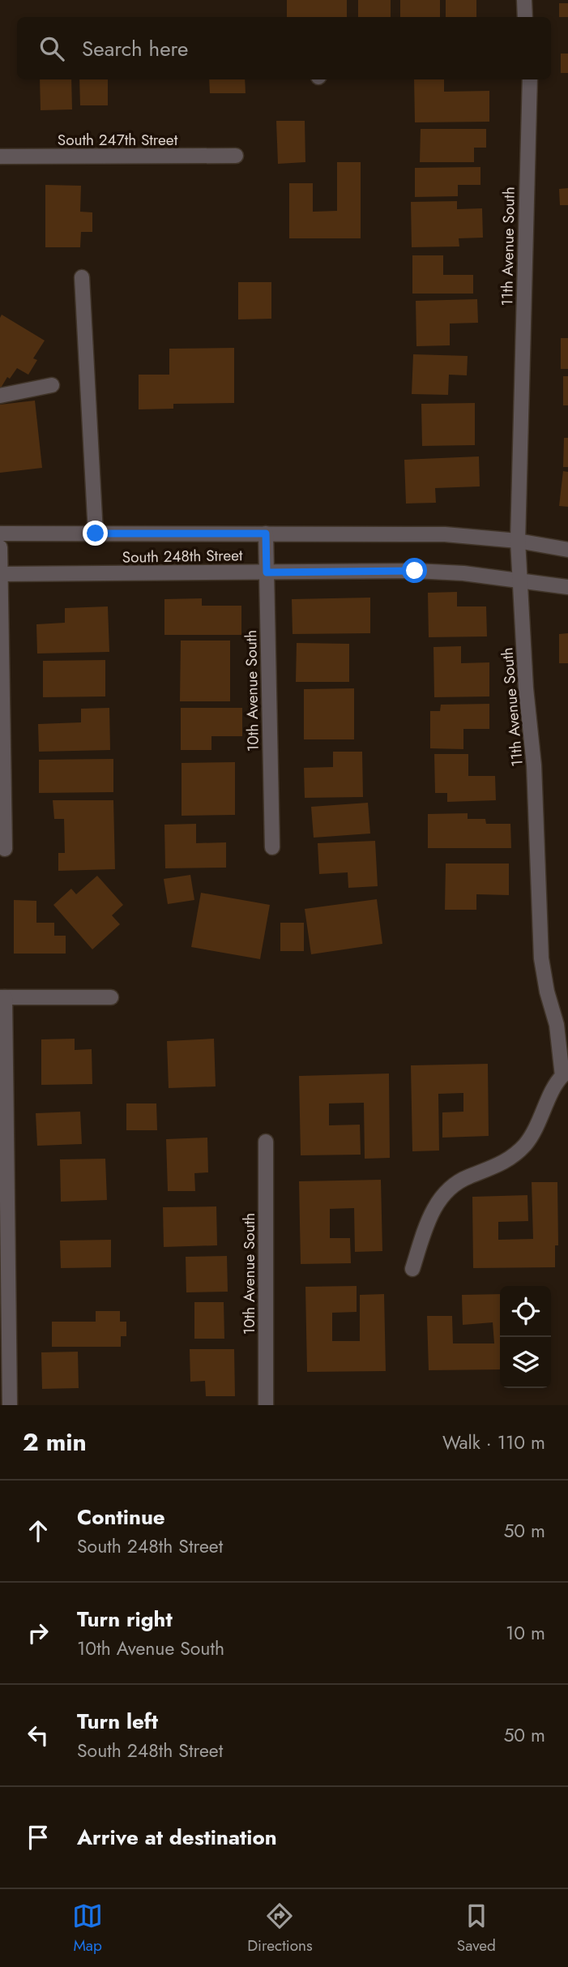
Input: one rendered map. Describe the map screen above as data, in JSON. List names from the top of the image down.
{
  "streets": {
    "street": [
      "South 247th Street",
      "11th Avenue South",
      "South 248th Street",
      "10th Avenue South"
    ]
  },
  "crossings": [
    ["11th Avenue South", "South 248th Street"],
    ["South 248th Street", "10th Avenue South"]
  ],
  "page": {
    "search": "Search here",
    "heading": ["2 min", "Walk · 110 m"],
    "list": [
      ["Continue", "South 248th Street", "50 m"],
      ["Turn right", "10th Avenue South", "10 m"],
      ["Turn left", "South 248th Street", "50 m"],
      "Arrive at destination"
    ],
    "nav": ["Map", "Directions", "Saved"]
  }
}
